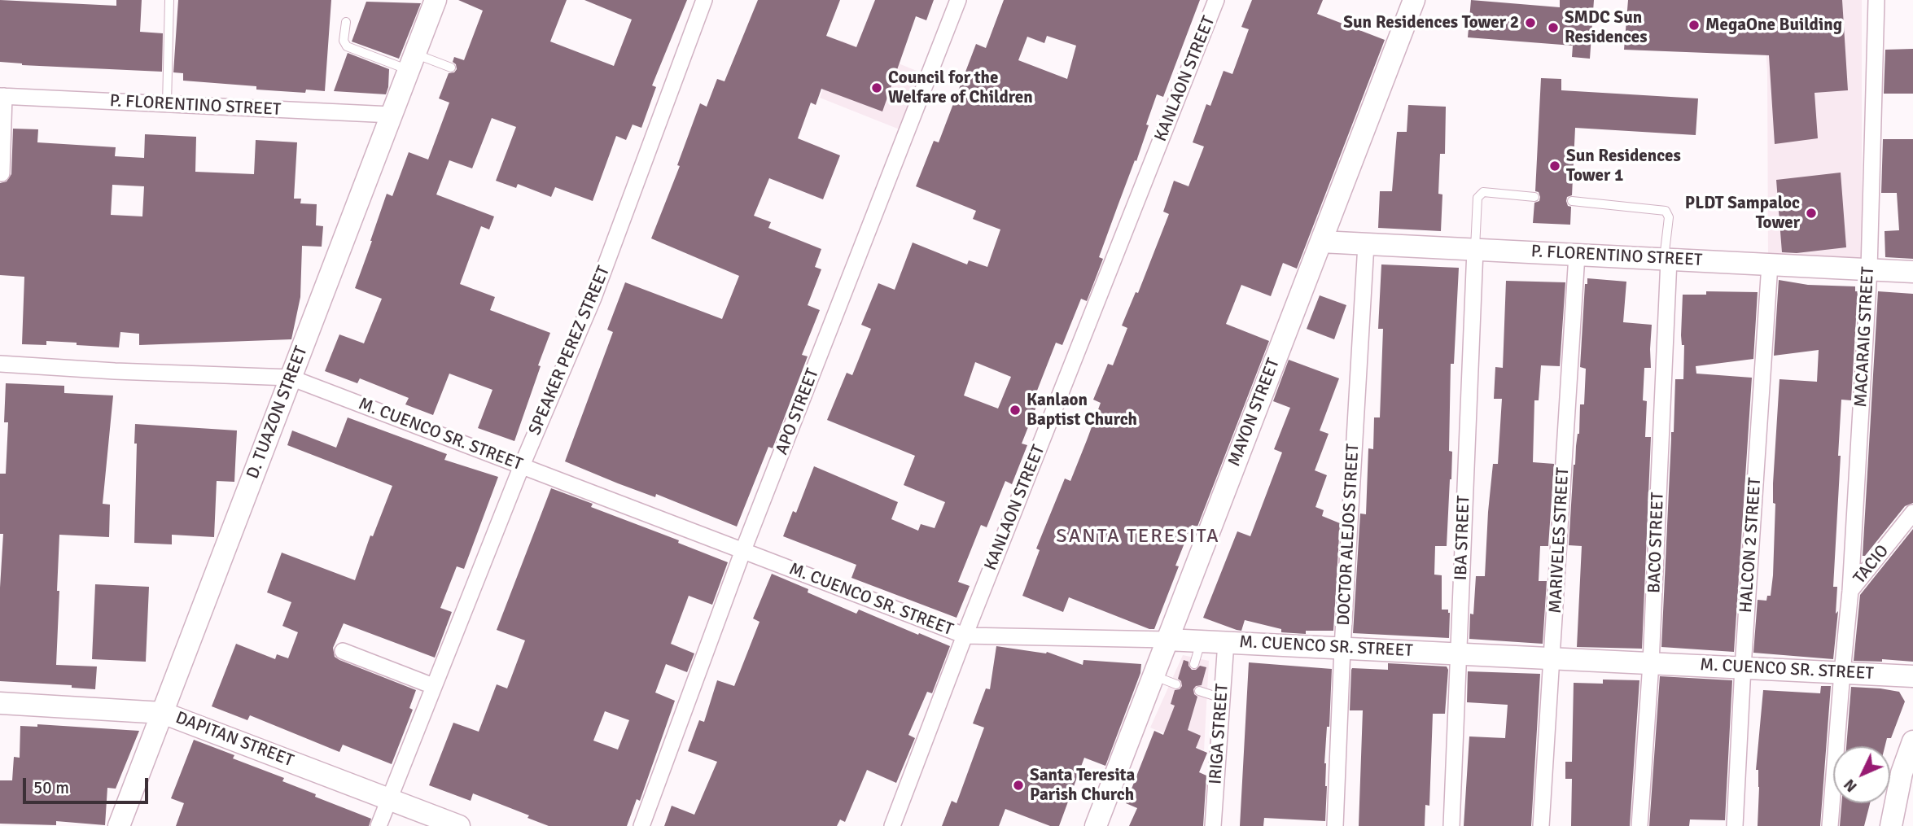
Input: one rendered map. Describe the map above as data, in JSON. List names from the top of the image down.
{
  "streets": {
    "street": [
      "KANLAON STREET",
      "P. FLORENTINO STREET",
      "MACARAIG STREET",
      "SPEAKER PEREZ STREET",
      "APO STREET",
      "D. TUAZON STREET",
      "MAYON STREET",
      "M. CUENCO SR. STREET",
      "DOCTOR ALEJOS STREET",
      "IBA STREET",
      "MARIVELES STREET",
      "BACO STREET",
      "HALCON 2 STREET",
      "TACIO",
      "IRIGA STREET",
      "DAPITAN STREET"
    ]
  },
  "crossings": [
    ["KANLAON STREET", "M. CUENCO SR. STREET"],
    ["P. FLORENTINO STREET", "MACARAIG STREET"],
    ["P. FLORENTINO STREET", "D. TUAZON STREET"],
    ["P. FLORENTINO STREET", "MAYON STREET"],
    ["P. FLORENTINO STREET", "DOCTOR ALEJOS STREET"],
    ["P. FLORENTINO STREET", "IBA STREET"],
    ["P. FLORENTINO STREET", "MARIVELES STREET"],
    ["P. FLORENTINO STREET", "BACO STREET"],
    ["P. FLORENTINO STREET", "HALCON 2 STREET"],
    ["MACARAIG STREET", "M. CUENCO SR. STREET"],
    ["MACARAIG STREET", "TACIO"],
    ["SPEAKER PEREZ STREET", "M. CUENCO SR. STREET"],
    ["SPEAKER PEREZ STREET", "DAPITAN STREET"],
    ["APO STREET", "M. CUENCO SR. STREET"],
    ["D. TUAZON STREET", "M. CUENCO SR. STREET"],
    ["D. TUAZON STREET", "DAPITAN STREET"],
    ["MAYON STREET", "M. CUENCO SR. STREET"],
    ["M. CUENCO SR. STREET", "DOCTOR ALEJOS STREET"],
    ["M. CUENCO SR. STREET", "IBA STREET"],
    ["M. CUENCO SR. STREET", "MARIVELES STREET"],
    ["M. CUENCO SR. STREET", "BACO STREET"],
    ["M. CUENCO SR. STREET", "HALCON 2 STREET"],
    ["M. CUENCO SR. STREET", "IRIGA STREET"]
  ],
  "districts": ["SANTA TERESITA"],
  "places": [
    "Sun Residences Tower 2",
    "MegaOne Building",
    "SMDC Sun Residences",
    "Council for the Welfare of Children",
    "Sun Residences Tower 1",
    "PLDT Sampaloc Tower",
    "Kanlaon Baptist Church",
    "Santa Teresita Parish Church"
  ],
  "scale_bar": "50 m",
  "north": "bottom left"
}
